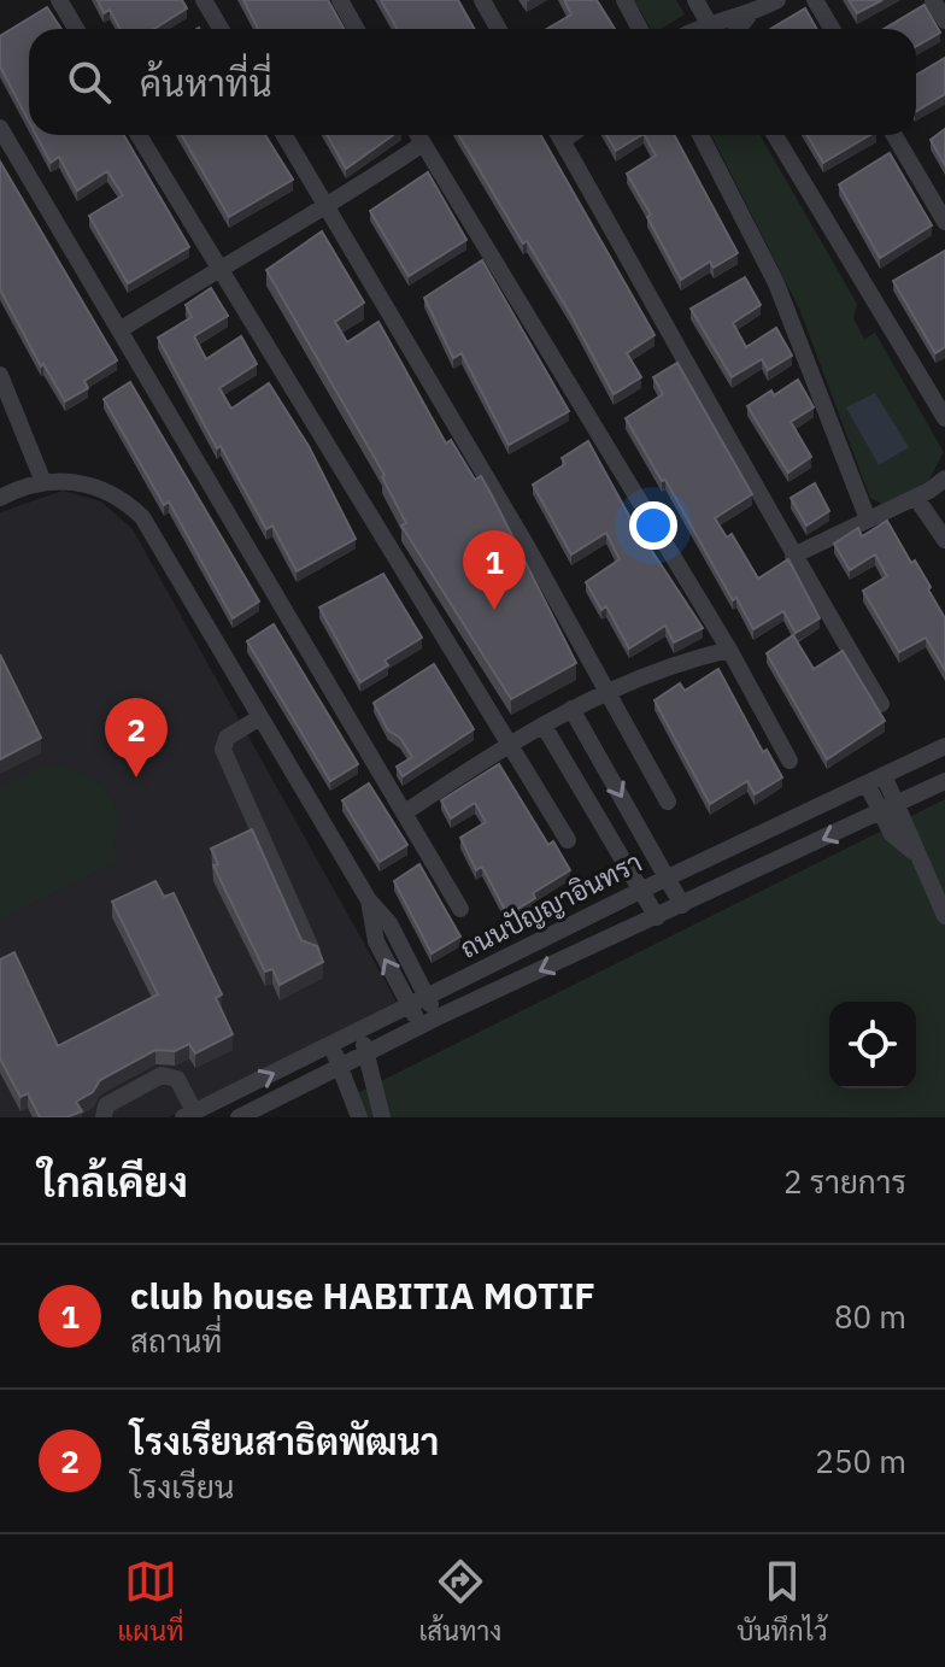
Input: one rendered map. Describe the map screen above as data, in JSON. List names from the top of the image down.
{
  "streets": {
    "street": ["ถนนปัญญาอินทรา"]
  },
  "page": {
    "search": "ค้นหาที่นี่",
    "pins": ["1", "2"],
    "heading": ["ใกล้เคียง", "2 รายการ"],
    "list": [
      {
        "mark": "1",
        "name": "club house HABITIA MOTIF",
        "note": "สถานที่",
        "value": "80 m"
      },
      {
        "mark": "2",
        "name": "โรงเรียนสาธิตพัฒนา",
        "note": "โรงเรียน",
        "value": "250 m"
      }
    ],
    "nav": ["แผนที่", "เส้นทาง", "บันทึกไว้"]
  }
}
